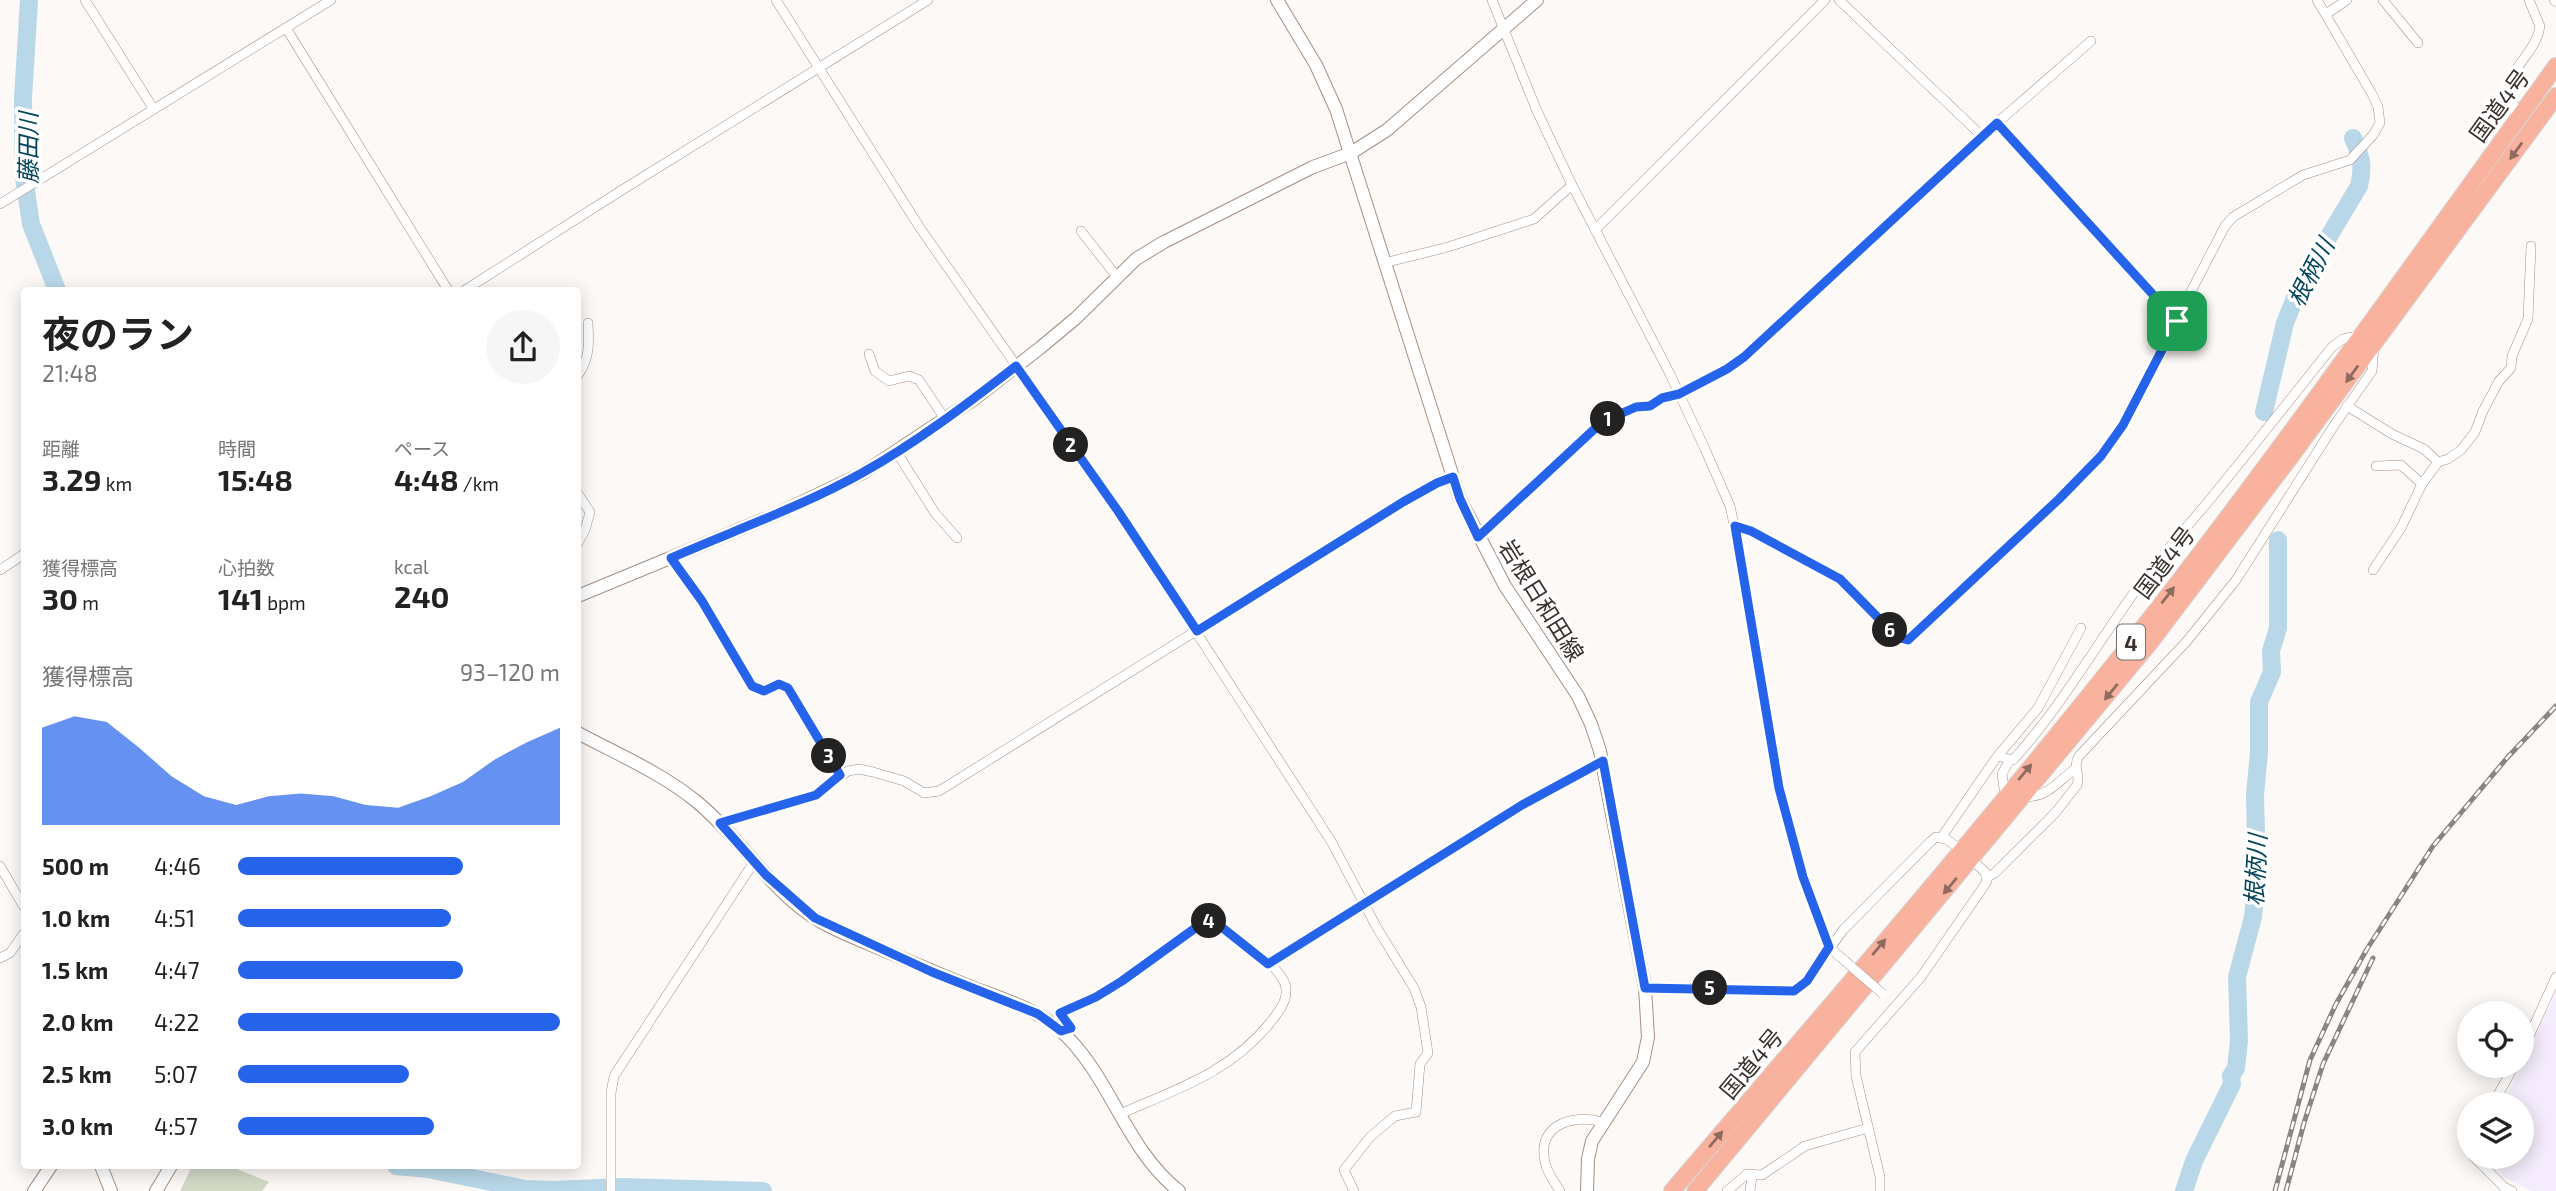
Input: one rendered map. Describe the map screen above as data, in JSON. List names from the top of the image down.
{
  "streets": {
    "highway": ["国道4号", "4"],
    "street": ["岩根日和田線"]
  },
  "water": ["藤田川", "根柄川"],
  "page": {
    "heading": ["夜のラン", "21:48"],
    "pins": [
      "1",
      "2",
      "6",
      "3",
      "4",
      "5"
    ],
    "stats": [
      ["距離", "3.29 km"],
      ["時間", "15:48"],
      ["ペース", "4:48 /km"],
      ["獲得標高", "30 m"],
      ["心拍数", "141 bpm"],
      ["kcal", "240"]
    ],
    "chart": ["獲得標高", "93–120 m"],
    "list": [
      {
        "name": "500 m",
        "note": "4:46"
      },
      {
        "name": "1.0 km",
        "note": "4:51"
      },
      {
        "name": "1.5 km",
        "note": "4:47"
      },
      {
        "name": "2.0 km",
        "note": "4:22"
      },
      {
        "name": "2.5 km",
        "note": "5:07"
      },
      {
        "name": "3.0 km",
        "note": "4:57"
      }
    ]
  }
}
